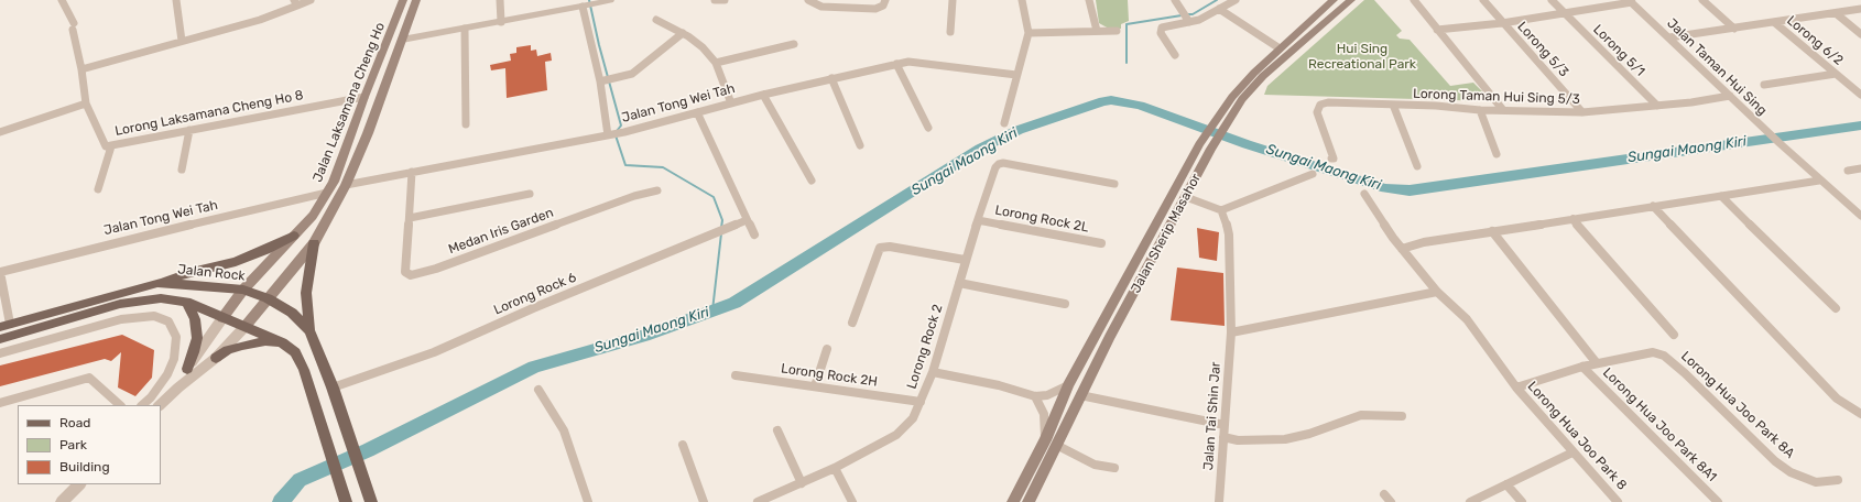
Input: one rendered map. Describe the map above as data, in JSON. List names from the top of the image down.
{
  "streets": {
    "main road": ["Jalan Laksamana Cheng Ho", "Jalan Sherip Masahor", "Jalan Rock"],
    "street": [
      "Lorong 6/2",
      "Lorong 5/3",
      "Lorong 5/1",
      "Jalan Taman Hui Sing",
      "Lorong Taman Hui Sing 5/3",
      "Jalan Tong Wei Tah",
      "Lorong Laksamana Cheng Ho 8",
      "Lorong Rock 2L",
      "Medan Iris Garden",
      "Lorong Rock 6",
      "Lorong Rock 2",
      "Lorong Rock 2H",
      "Lorong Hua Joo Park 8A",
      "Jalan Tai Shin Jar",
      "Lorong Hua Joo Park 8A1",
      "Lorong Hua Joo Park 8"
    ]
  },
  "crossings": [
    ["Lorong 5/3", "Lorong Taman Hui Sing 5/3"],
    ["Lorong 5/1", "Lorong Taman Hui Sing 5/3"],
    ["Jalan Taman Hui Sing", "Lorong Taman Hui Sing 5/3"],
    ["Jalan Laksamana Cheng Ho", "Jalan Tong Wei Tah"],
    ["Jalan Laksamana Cheng Ho", "Lorong Laksamana Cheng Ho 8"],
    ["Jalan Laksamana Cheng Ho", "Jalan Rock"],
    ["Jalan Tong Wei Tah", "Medan Iris Garden"],
    ["Lorong Rock 2L", "Lorong Rock 2"],
    ["Jalan Rock", "Lorong Rock 6"],
    ["Lorong Rock 2", "Lorong Rock 2H"],
    ["Lorong Hua Joo Park 8A", "Lorong Hua Joo Park 8A1"],
    ["Lorong Hua Joo Park 8A", "Lorong Hua Joo Park 8"]
  ],
  "water": ["Sungai Maong Kiri"],
  "parks": ["Hui Sing Recreational Park"],
  "legend": ["Road", "Park", "Building"]
}
